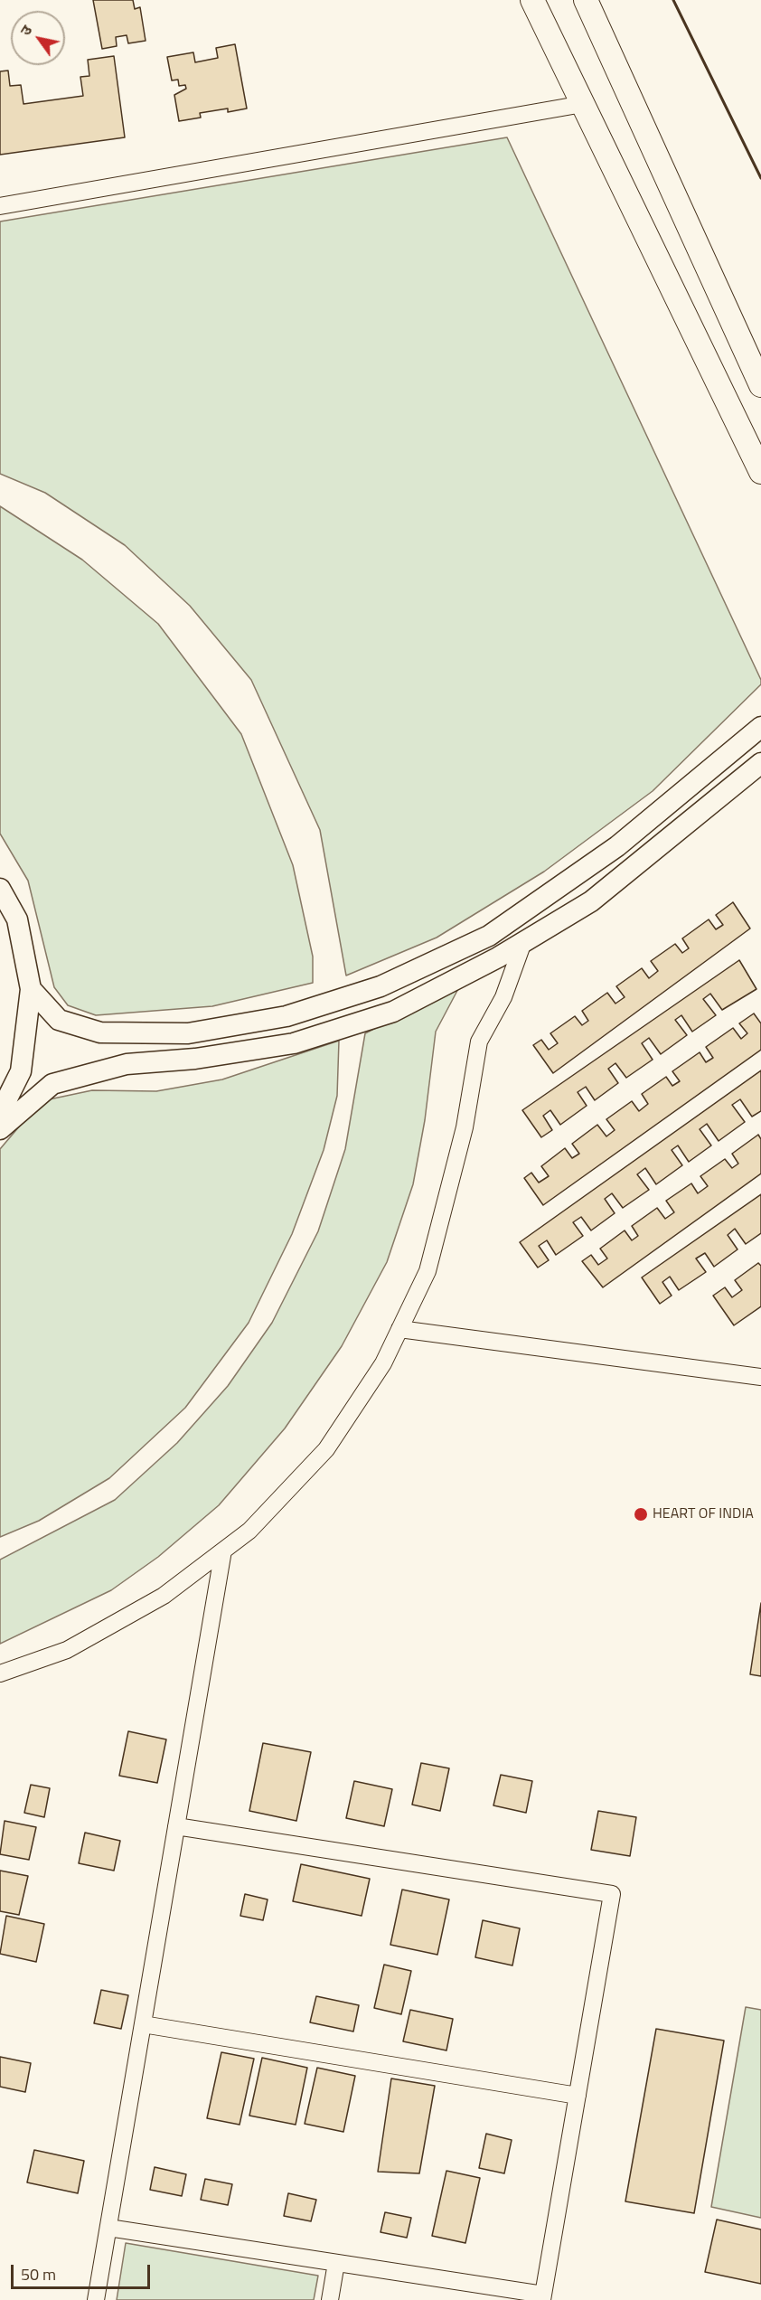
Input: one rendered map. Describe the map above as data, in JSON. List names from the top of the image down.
{
  "places": ["HEART OF INDIA"],
  "scale_bar": "50 m",
  "north": "top left"
}
